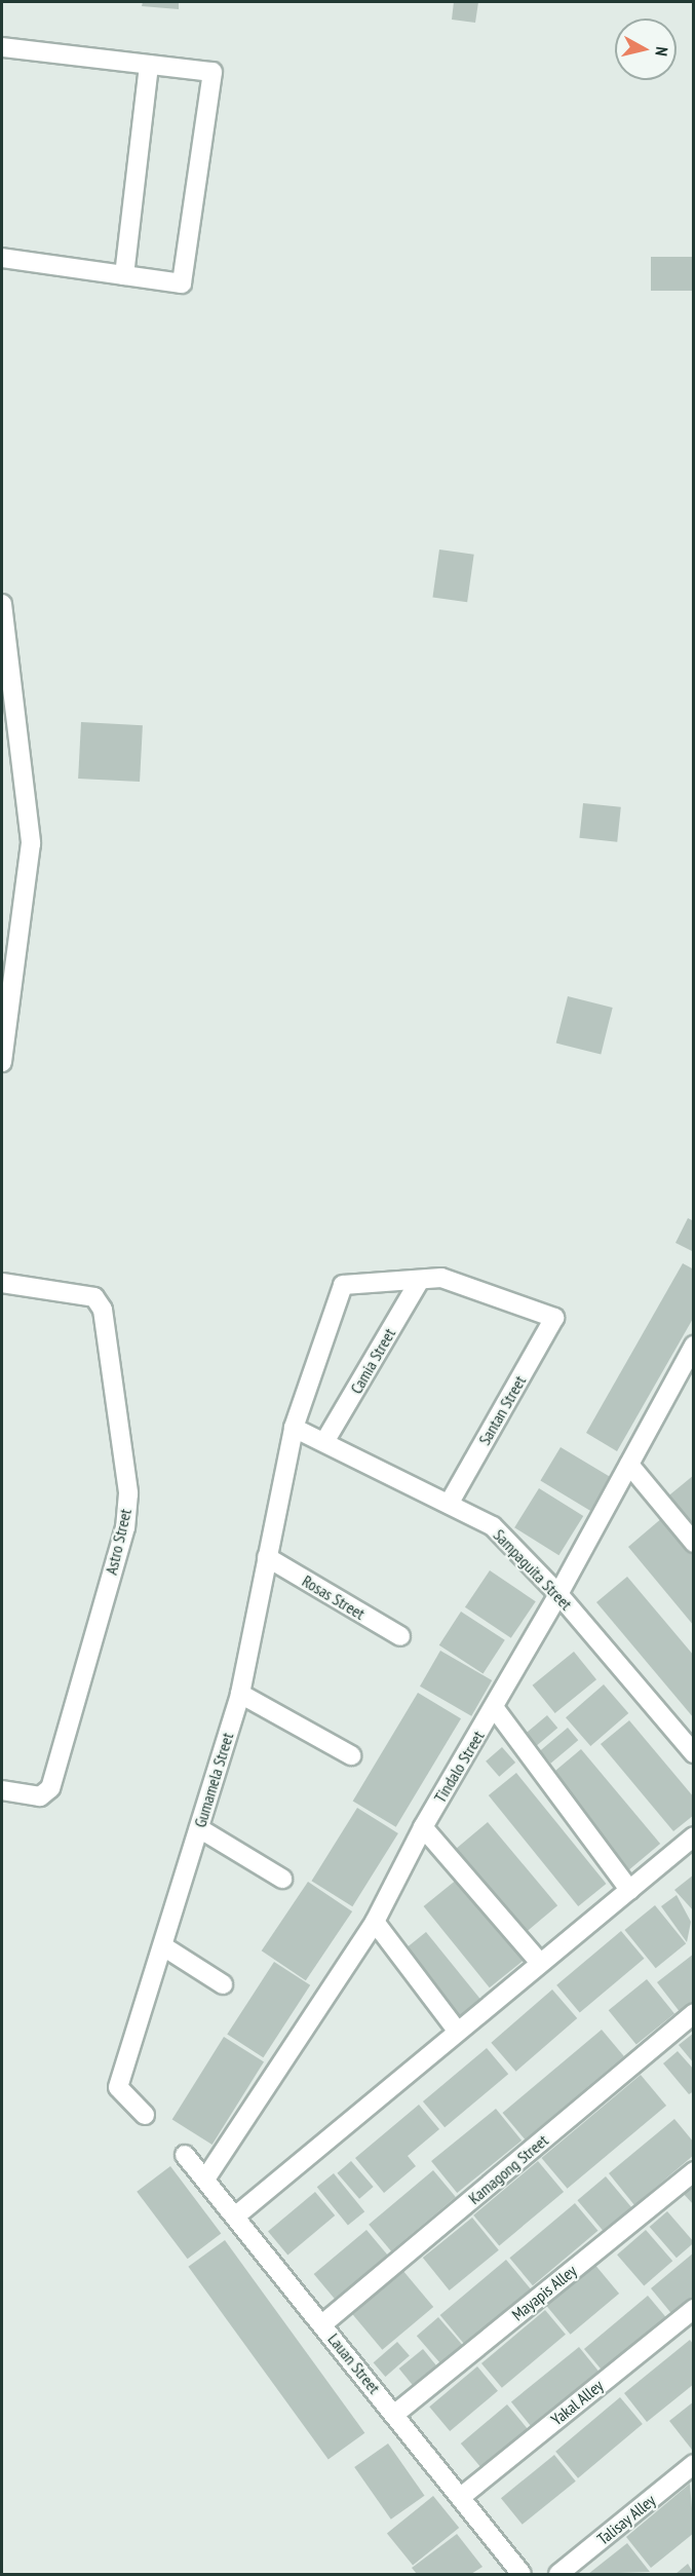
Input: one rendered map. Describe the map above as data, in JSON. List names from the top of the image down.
{
  "streets": {
    "street": [
      "Camia Street",
      "Santan Street",
      "Astro Street",
      "Sampaguita Street",
      "Rosas Street",
      "Tindalo Street",
      "Gumamela Street",
      "Kamagong Street",
      "Mayapis Alley",
      "Lauan Street",
      "Yakal Alley",
      "Talisay Alley"
    ]
  },
  "crossings": [
    ["Camia Street", "Santan Street"],
    ["Camia Street", "Sampaguita Street"],
    ["Camia Street", "Gumamela Street"],
    ["Santan Street", "Sampaguita Street"],
    ["Santan Street", "Gumamela Street"],
    ["Sampaguita Street", "Tindalo Street"],
    ["Sampaguita Street", "Gumamela Street"],
    ["Rosas Street", "Gumamela Street"],
    ["Tindalo Street", "Lauan Street"],
    ["Kamagong Street", "Lauan Street"],
    ["Mayapis Alley", "Lauan Street"],
    ["Lauan Street", "Yakal Alley"]
  ],
  "north": "right"
}
